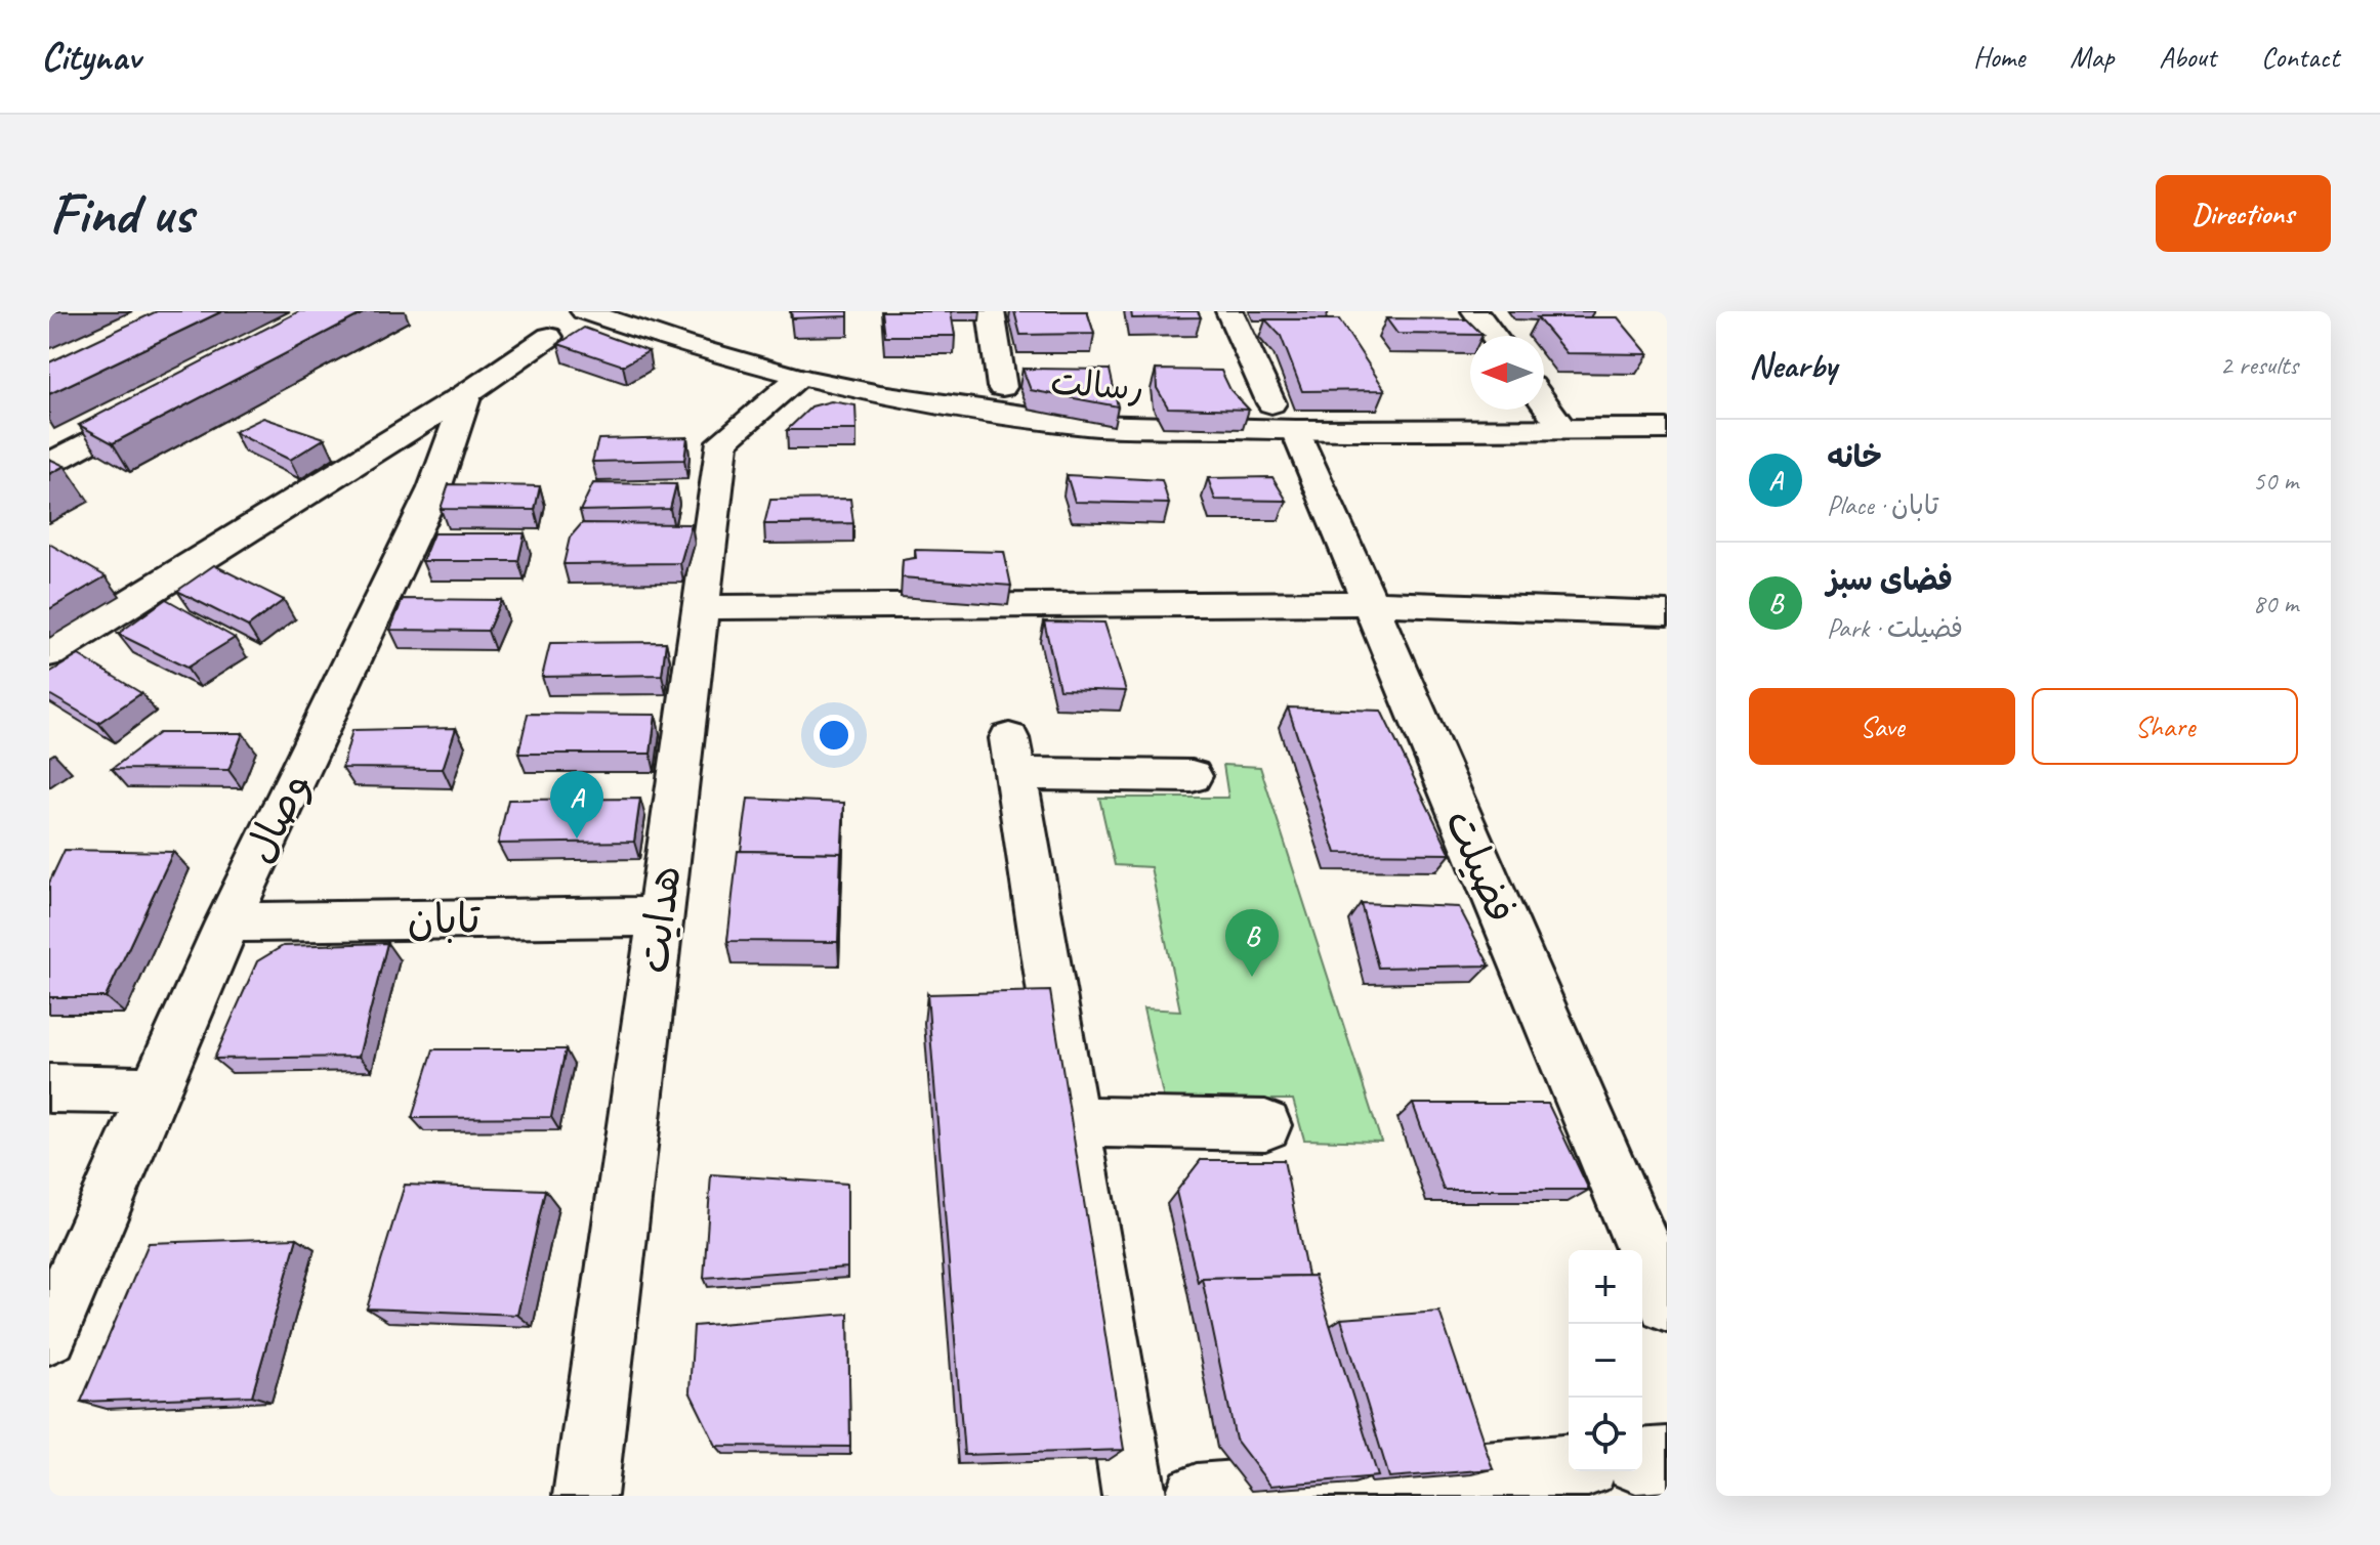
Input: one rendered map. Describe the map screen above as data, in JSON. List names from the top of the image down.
{
  "streets": {
    "street": [
      "رسالت",
      "وصال",
      "فضیلت",
      "تابان",
      "هدایت"
    ]
  },
  "crossings": [
    ["رسالت", "فضیلت"],
    ["رسالت", "هدایت"],
    ["وصال", "تابان"],
    ["تابان", "هدایت"]
  ],
  "north": "left",
  "page": {
    "header": "Citynav",
    "nav": [
      "Home",
      "Map",
      "About",
      "Contact"
    ],
    "buttons": [
      "Directions",
      ["Save", "Share"]
    ],
    "title": "Find us",
    "heading": ["Nearby", "2 results"],
    "list": [
      {
        "mark": "A",
        "name": "خانه",
        "note": "Place · تابان",
        "value": "50 m"
      },
      {
        "mark": "B",
        "name": "فضای سبز",
        "note": "Park · فضیلت",
        "value": "80 m"
      }
    ],
    "pins": ["A", "B"],
    "map_buttons": ["+", "−"]
  }
}
